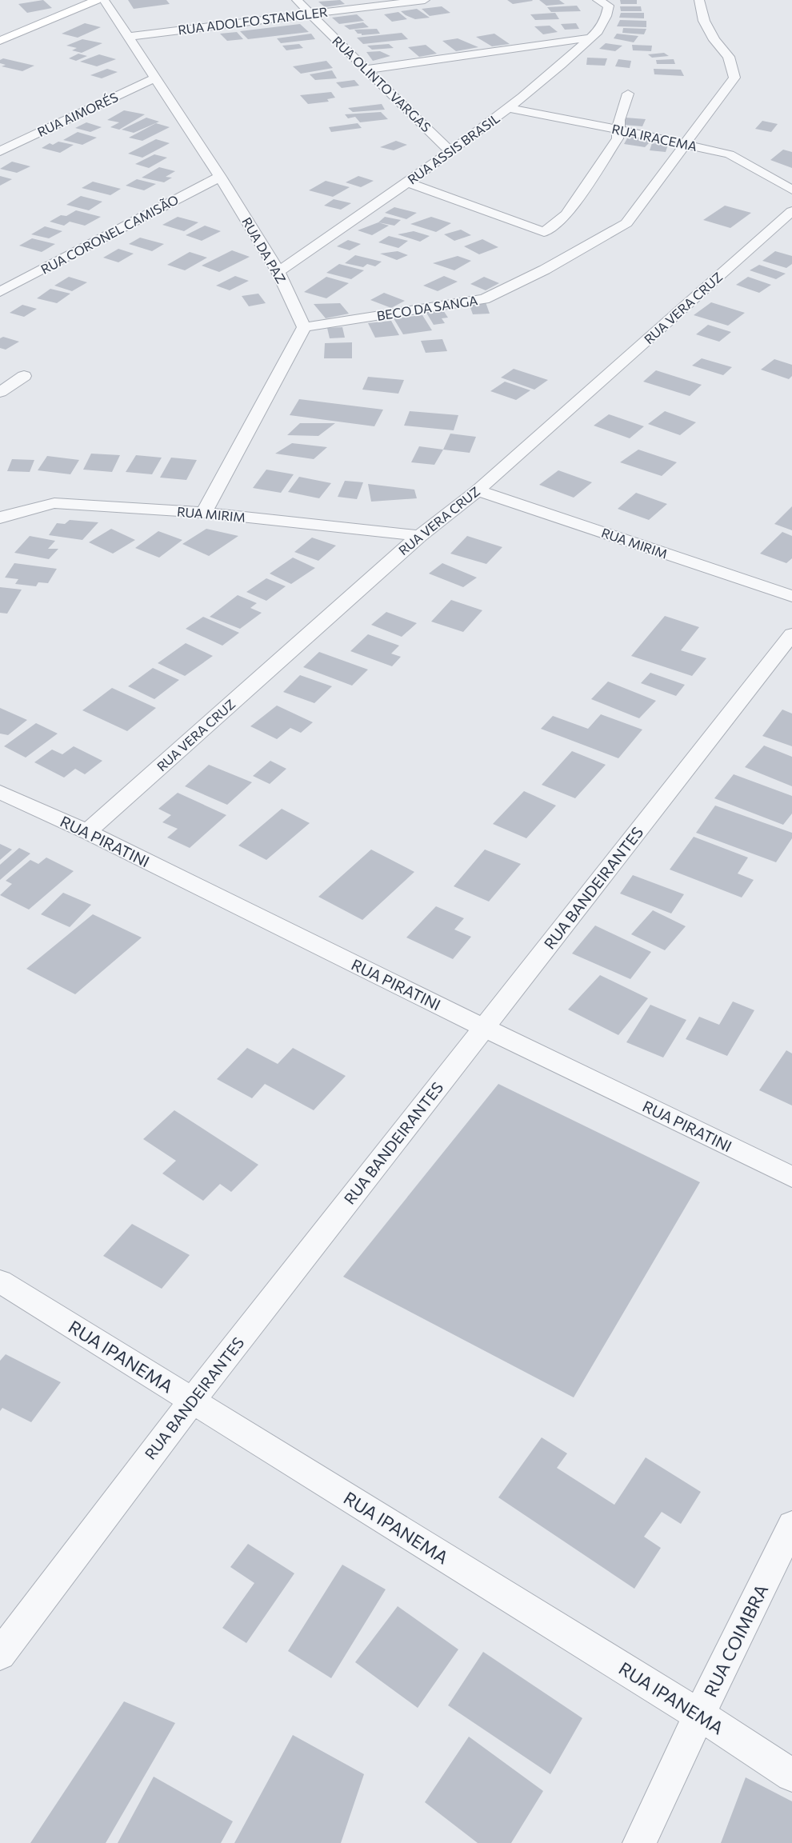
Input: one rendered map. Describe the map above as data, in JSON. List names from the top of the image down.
{
  "streets": {
    "street": [
      "RUA ADOLFO STANGLER",
      "RUA OLINTO VARGAS",
      "RUA AIMORÉS",
      "RUA IRACEMA",
      "RUA ASSIS BRASIL",
      "RUA CORONEL CAMISÃO",
      "RUA DA PAZ",
      "BECO DA SANGA",
      "RUA VERA CRUZ",
      "RUA MIRIM",
      "RUA PIRATINI",
      "RUA BANDEIRANTES",
      "RUA IPANEMA",
      "RUA COIMBRA"
    ]
  },
  "crossings": [
    ["RUA ADOLFO STANGLER", "RUA OLINTO VARGAS"],
    ["RUA ADOLFO STANGLER", "RUA DA PAZ"],
    ["RUA OLINTO VARGAS", "RUA ASSIS BRASIL"],
    ["RUA AIMORÉS", "RUA DA PAZ"],
    ["RUA IRACEMA", "RUA ASSIS BRASIL"],
    ["RUA IRACEMA", "BECO DA SANGA"],
    ["RUA ASSIS BRASIL", "RUA DA PAZ"],
    ["RUA CORONEL CAMISÃO", "RUA DA PAZ"],
    ["RUA DA PAZ", "BECO DA SANGA"],
    ["RUA VERA CRUZ", "RUA MIRIM"],
    ["RUA VERA CRUZ", "RUA PIRATINI"],
    ["RUA PIRATINI", "RUA BANDEIRANTES"],
    ["RUA BANDEIRANTES", "RUA IPANEMA"],
    ["RUA IPANEMA", "RUA COIMBRA"]
  ]
}
